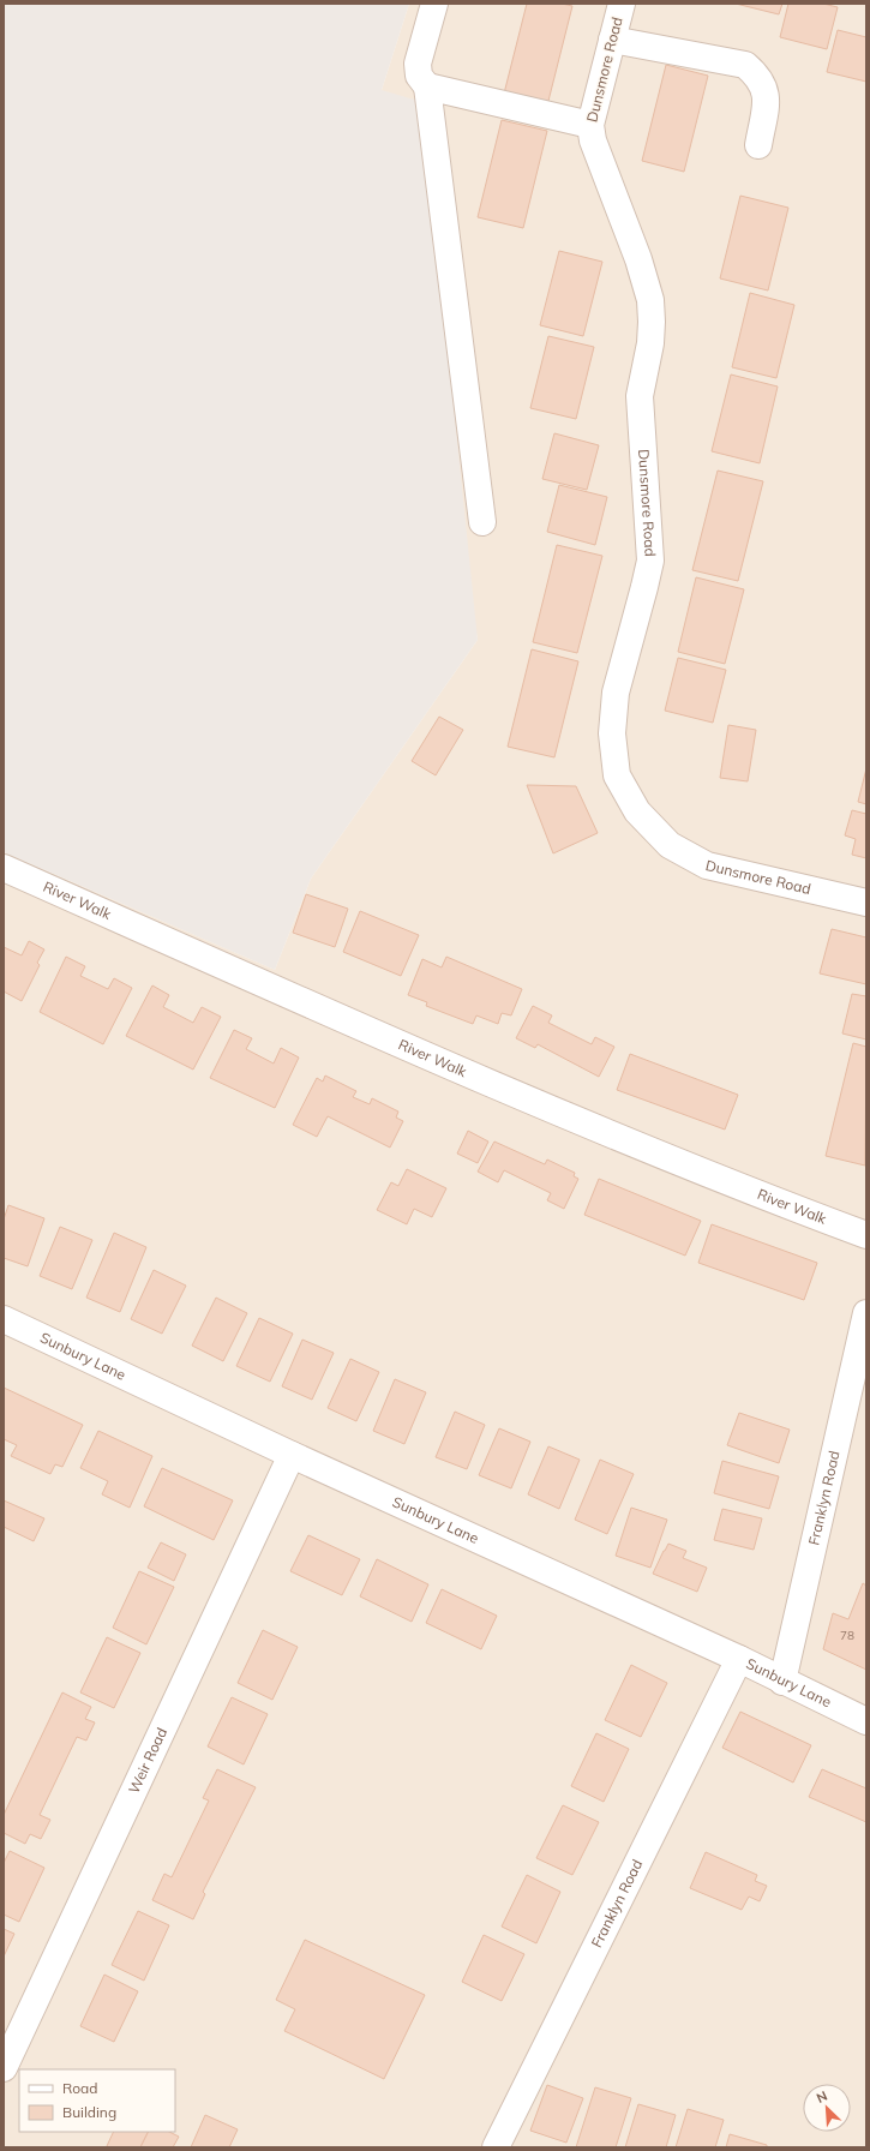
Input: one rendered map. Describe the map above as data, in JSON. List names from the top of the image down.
{
  "streets": {
    "street": [
      "Dunsmore Road",
      "River Walk",
      "Sunbury Lane",
      "Franklyn Road",
      "Weir Road"
    ]
  },
  "crossings": [
    ["Sunbury Lane", "Franklyn Road"],
    ["Sunbury Lane", "Weir Road"]
  ],
  "house_numbers": ["78"],
  "legend": ["Road", "Building"],
  "north": "top left"
}
